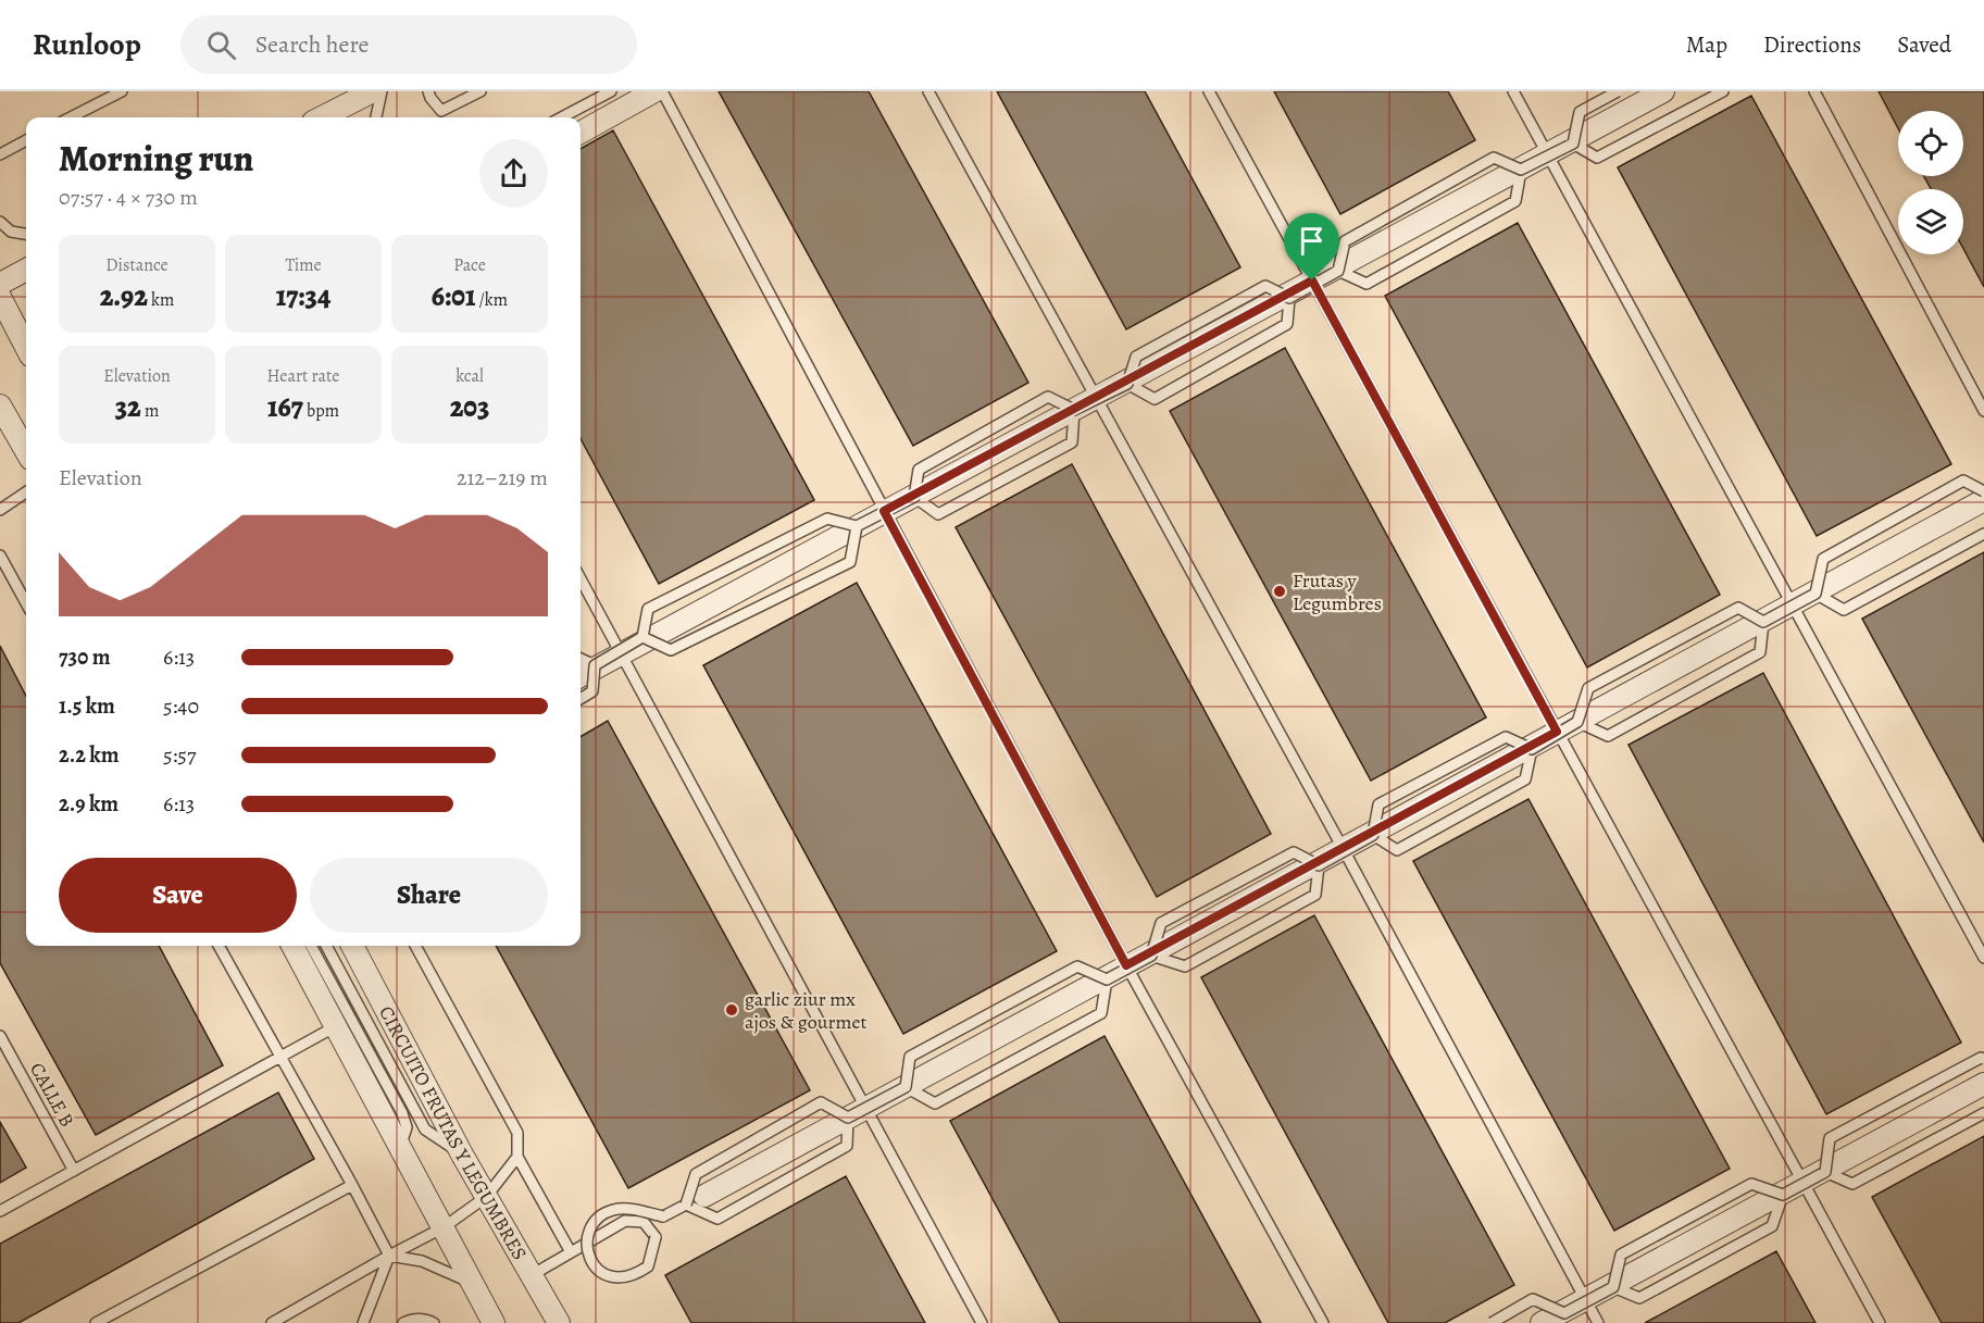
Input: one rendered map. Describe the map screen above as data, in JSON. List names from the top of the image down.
{
  "streets": {
    "street": ["CIRCUITO FRUTAS Y LEGUMBRES"],
    "lane": ["CALLE B"]
  },
  "places": ["Frutas y Legumbres", "garlic ziur mx ajos & gourmet"],
  "page": {
    "header": "Runloop",
    "search": "Search here",
    "nav": ["Map", "Directions", "Saved"],
    "heading": ["Morning run", "07:57 · 4 × 730 m"],
    "stats": [
      ["Distance", "2.92 km"],
      ["Time", "17:34"],
      ["Pace", "6:01 /km"],
      ["Elevation", "32 m"],
      ["Heart rate", "167 bpm"],
      ["kcal", "203"]
    ],
    "chart": ["Elevation", "212–219 m"],
    "list": [
      {
        "name": "730 m",
        "note": "6:13"
      },
      {
        "name": "1.5 km",
        "note": "5:40"
      },
      {
        "name": "2.2 km",
        "note": "5:57"
      },
      {
        "name": "2.9 km",
        "note": "6:13"
      }
    ],
    "buttons": ["Save", "Share"]
  }
}
